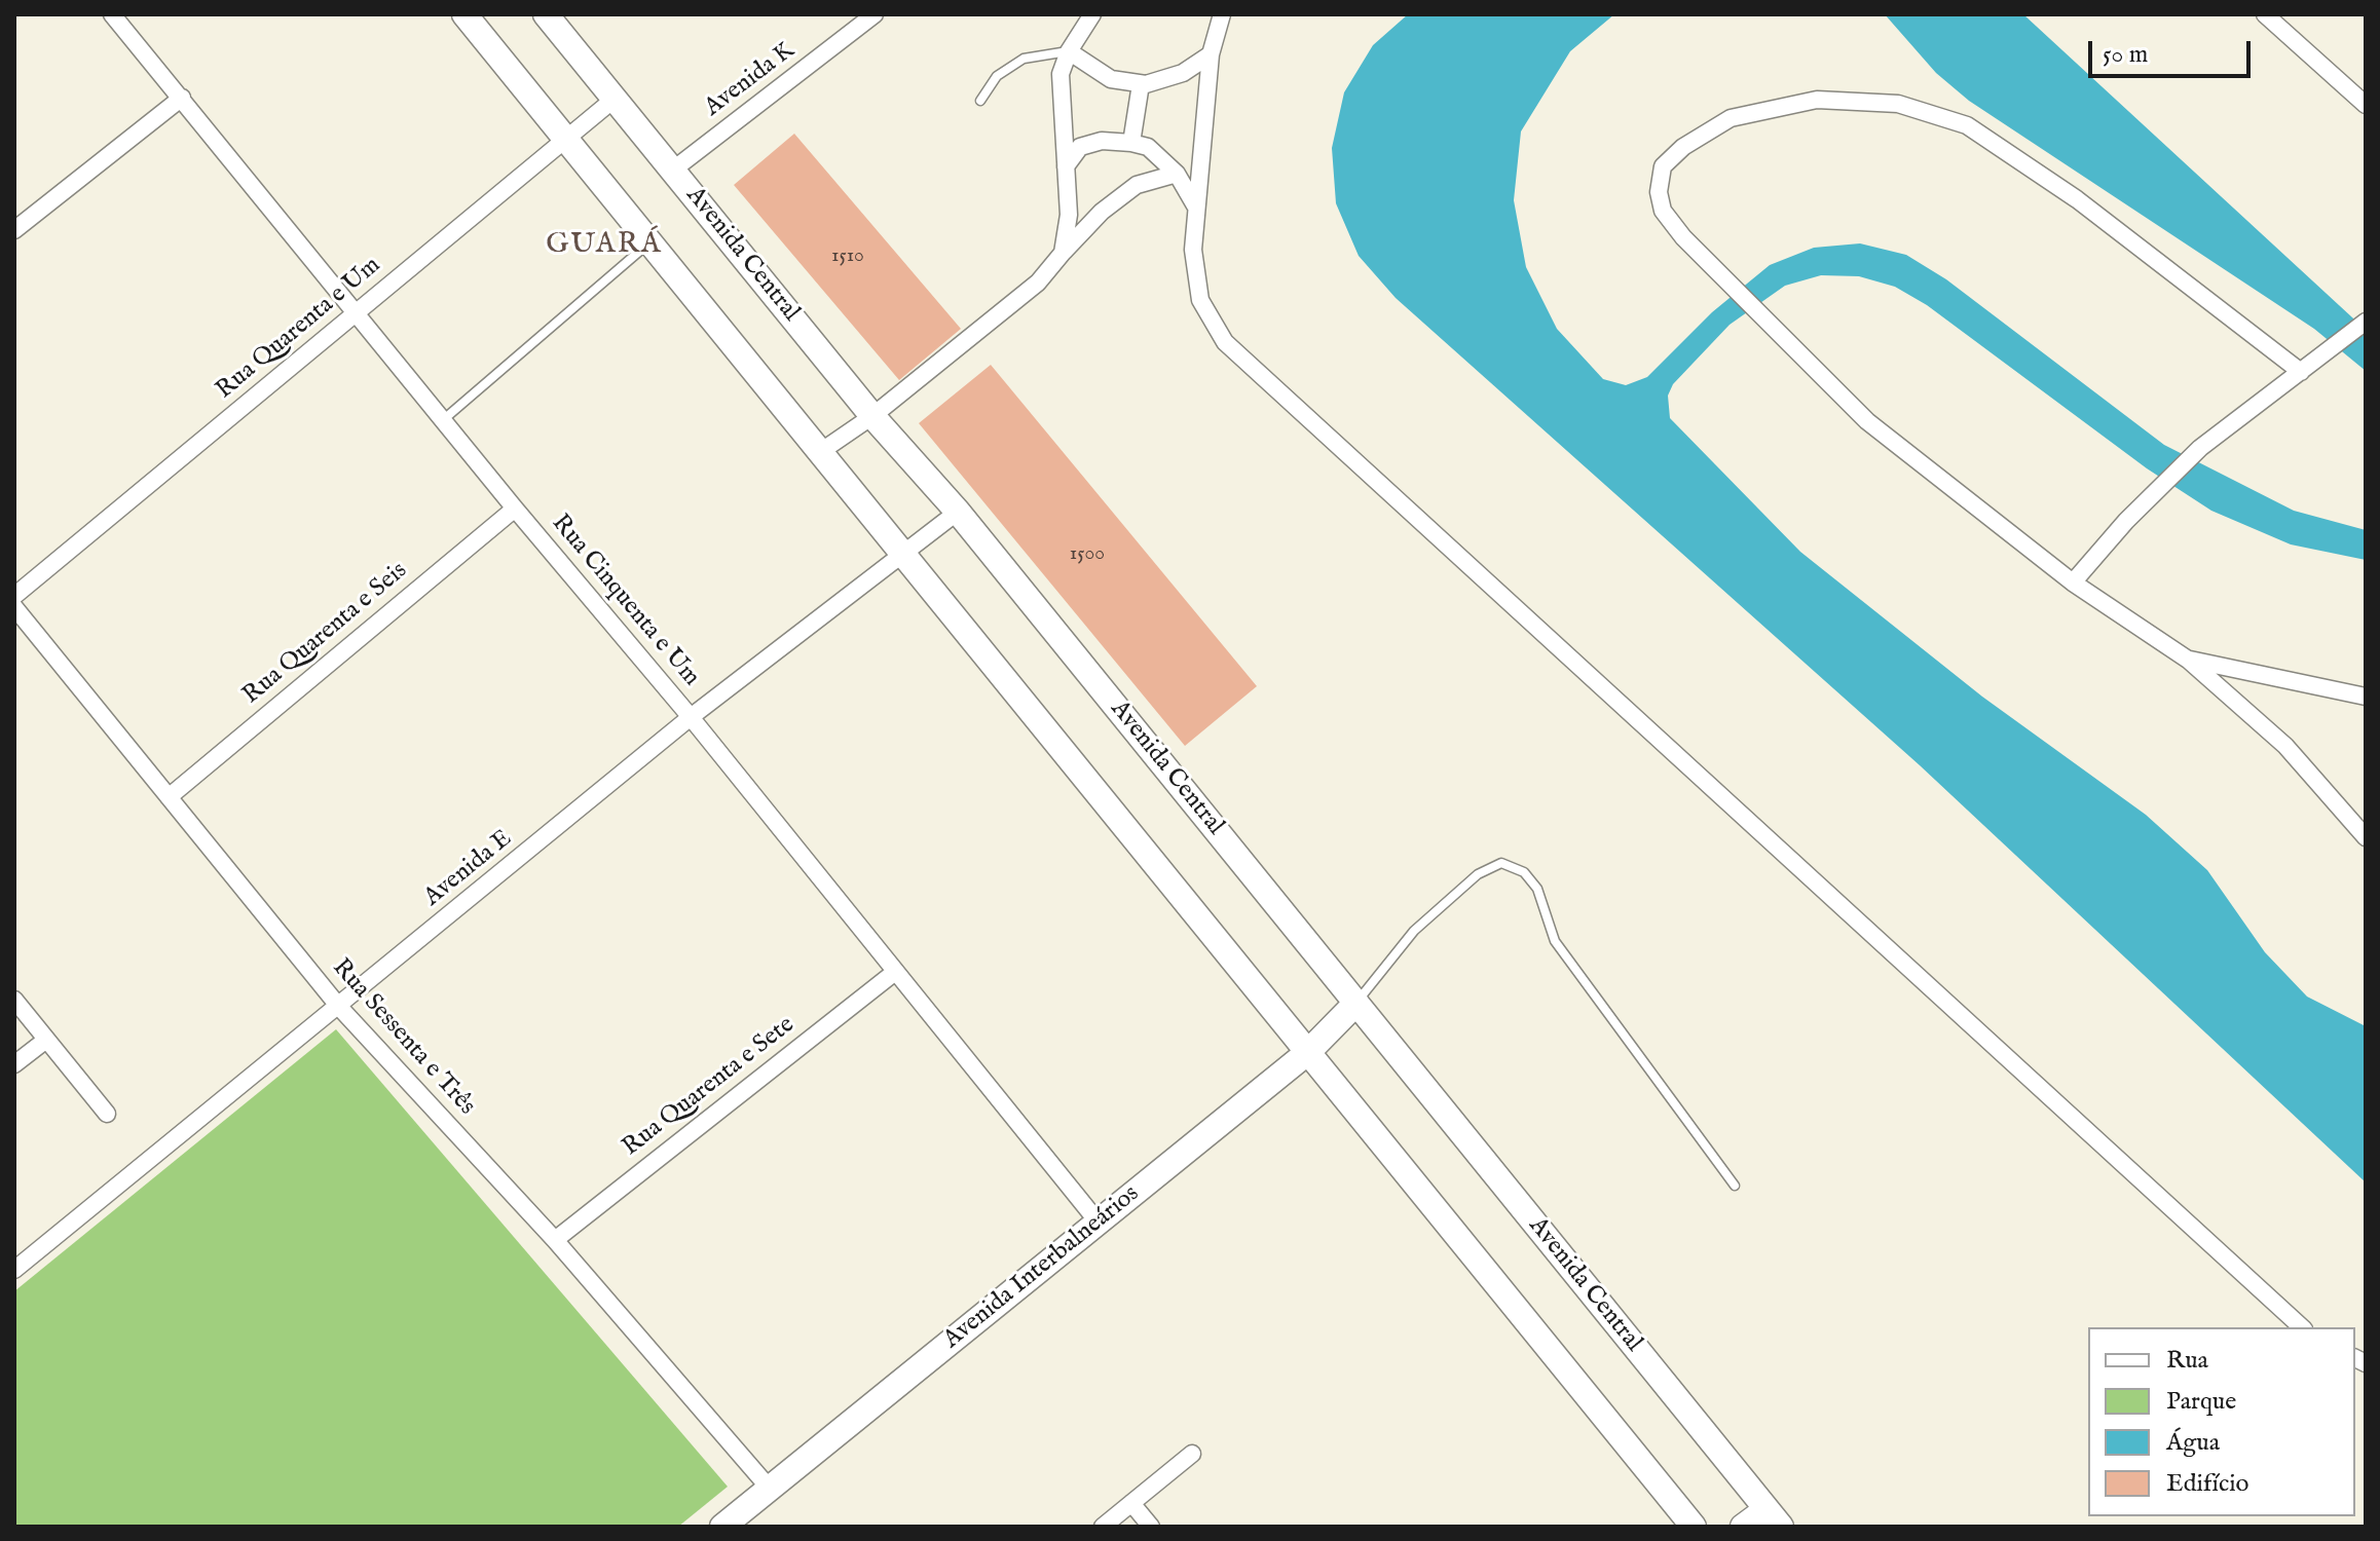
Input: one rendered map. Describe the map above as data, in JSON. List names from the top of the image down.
{
  "streets": {
    "main road": ["Avenida Central", "Avenida Interbalneários"],
    "street": [
      "Avenida K",
      "Rua Quarenta e Um",
      "Rua Cinquenta e Um",
      "Rua Quarenta e Seis",
      "Avenida E",
      "Rua Sessenta e Três",
      "Rua Quarenta e Sete"
    ]
  },
  "crossings": [
    ["Avenida K", "Avenida Central"],
    ["Avenida Central", "Rua Quarenta e Um"],
    ["Avenida Central", "Avenida E"],
    ["Avenida Central", "Avenida Interbalneários"],
    ["Rua Quarenta e Um", "Rua Cinquenta e Um"],
    ["Rua Cinquenta e Um", "Rua Quarenta e Seis"],
    ["Rua Cinquenta e Um", "Avenida E"],
    ["Rua Cinquenta e Um", "Rua Quarenta e Sete"],
    ["Rua Cinquenta e Um", "Avenida Interbalneários"],
    ["Rua Quarenta e Seis", "Rua Sessenta e Três"],
    ["Avenida E", "Rua Sessenta e Três"],
    ["Rua Sessenta e Três", "Rua Quarenta e Sete"],
    ["Rua Sessenta e Três", "Avenida Interbalneários"]
  ],
  "districts": ["GUARÁ"],
  "house_numbers": ["1510", "1500"],
  "legend": [
    "Rua",
    "Parque",
    "Água",
    "Edifício"
  ],
  "scale_bar": "50 m"
}
